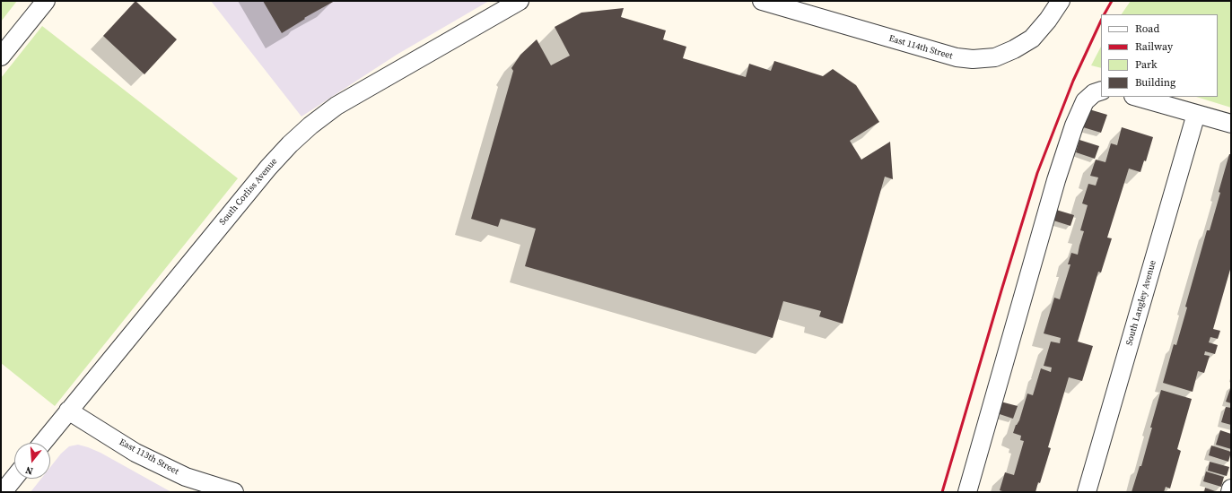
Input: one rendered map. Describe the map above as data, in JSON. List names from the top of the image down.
{
  "streets": {
    "street": [
      "East 114th Street",
      "South Corliss Avenue",
      "South Langley Avenue",
      "East 113th Street"
    ]
  },
  "crossings": [
    ["South Corliss Avenue", "East 113th Street"]
  ],
  "legend": [
    "Road",
    "Railway",
    "Park",
    "Building"
  ],
  "north": "bottom"
}
